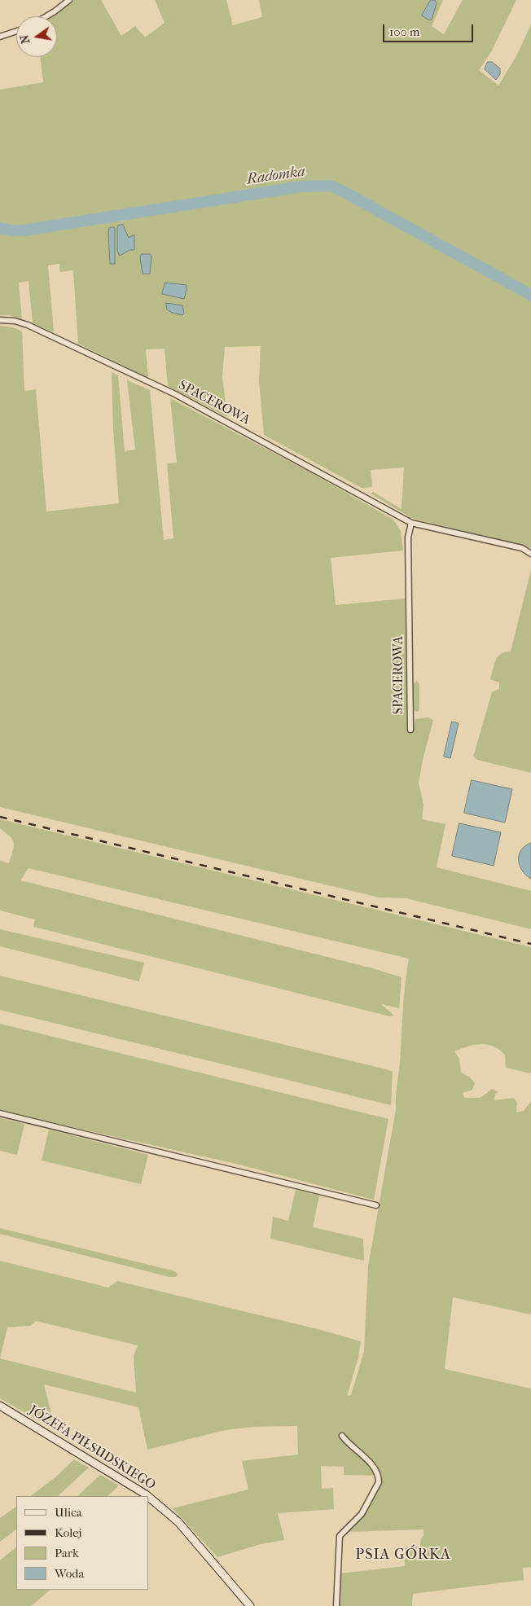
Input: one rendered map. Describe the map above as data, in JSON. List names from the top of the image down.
{
  "streets": {
    "street": ["SPACEROWA", "JÓZEFA PIŁSUDSKIEGO"]
  },
  "districts": ["PSIA GÓRKA"],
  "water": ["Radomka"],
  "legend": [
    "Ulica",
    "Kolej",
    "Park",
    "Woda"
  ],
  "scale_bar": "100 m",
  "north": "left"
}
